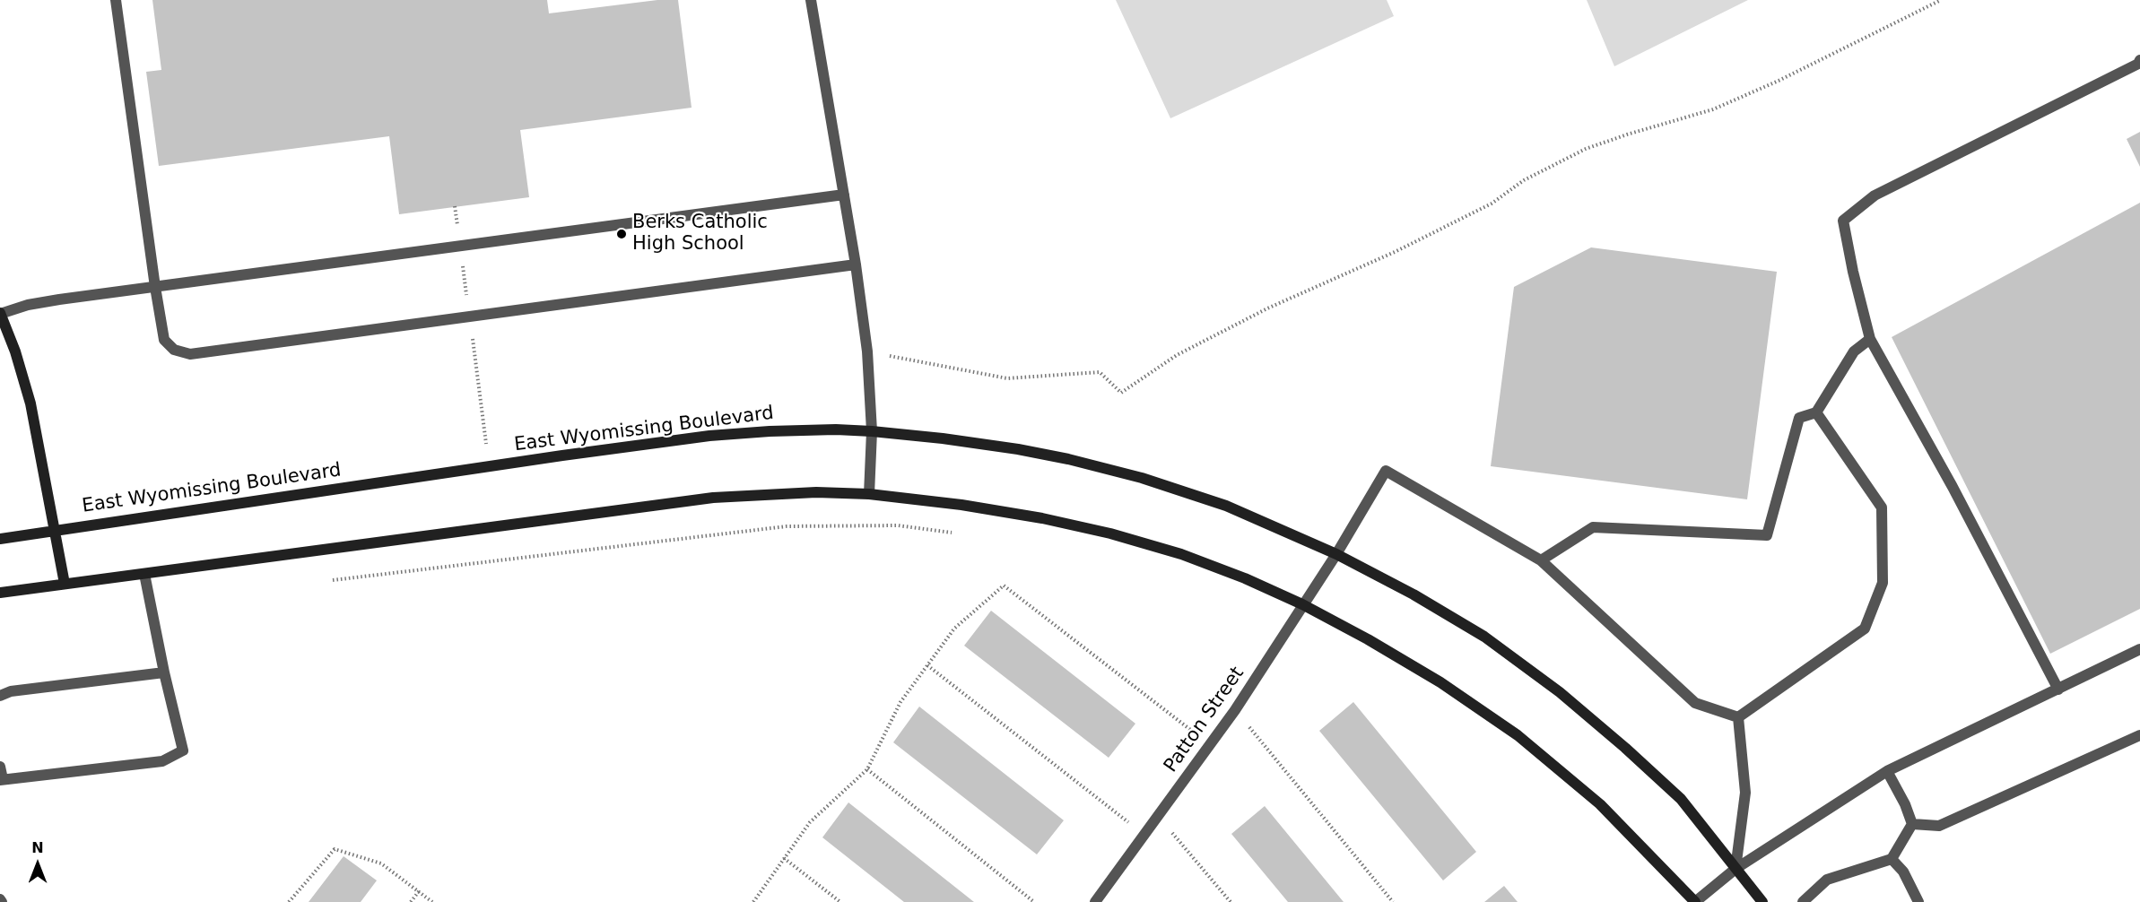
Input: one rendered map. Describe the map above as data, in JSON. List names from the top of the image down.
{
  "streets": {
    "street": ["East Wyomissing Boulevard", "Patton Street"]
  },
  "crossings": [
    ["East Wyomissing Boulevard", "Patton Street"]
  ],
  "places": ["Berks Catholic High School"],
  "north": "top"
}
